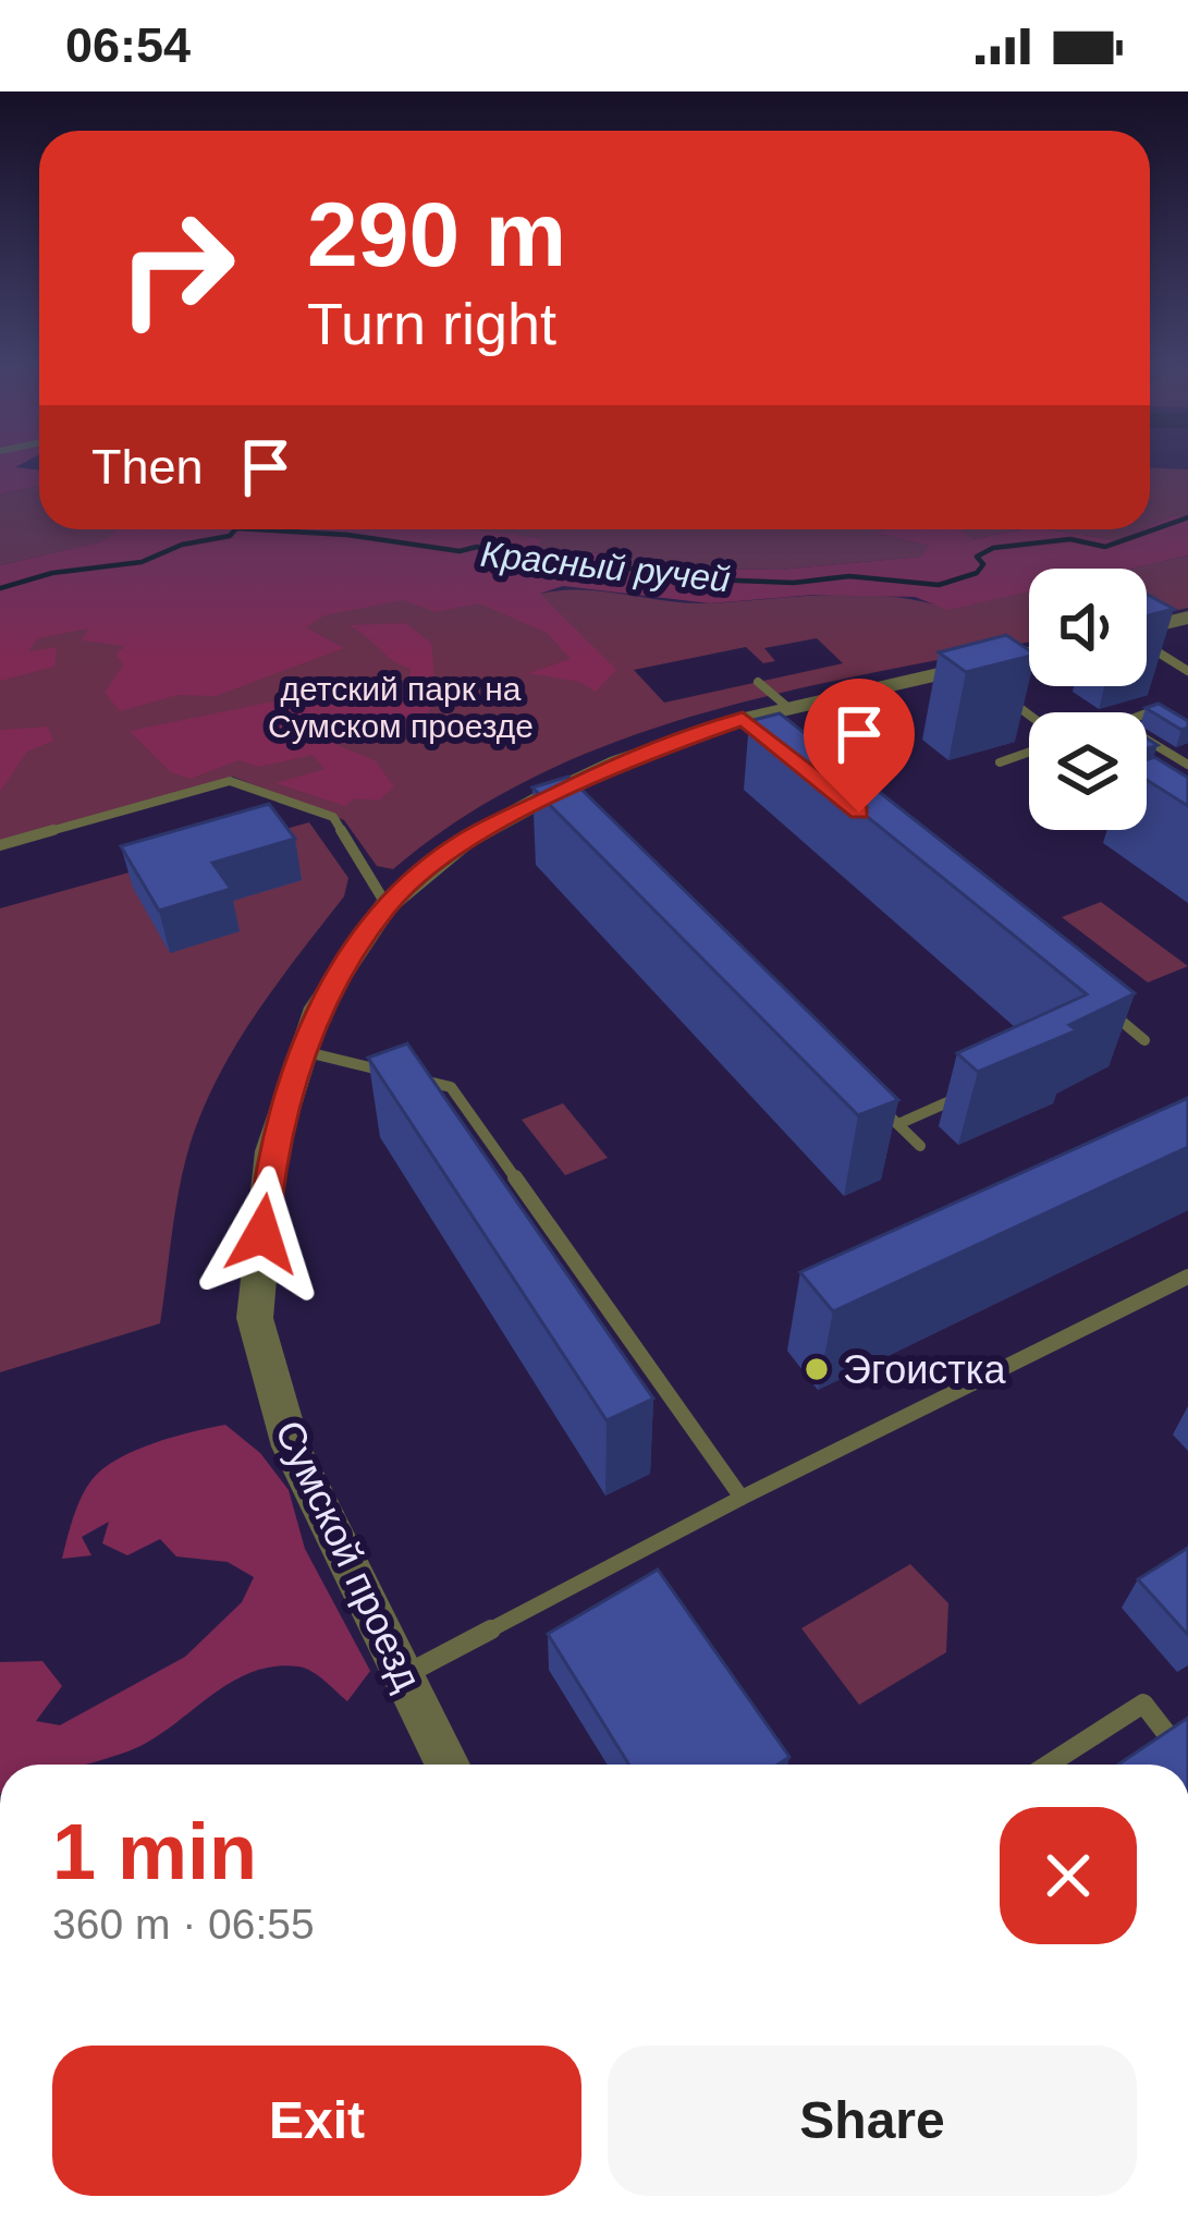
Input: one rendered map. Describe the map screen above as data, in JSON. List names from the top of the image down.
{
  "streets": {
    "street": ["Сумской проезд"]
  },
  "water": ["Красный ручей"],
  "parks": ["детский парк на Сумском проезде"],
  "places": ["Эгоистка"],
  "page": {
    "status": "06:54",
    "turn": ["290 m", "Turn right"],
    "then": "Then",
    "heading": ["1 min", "360 m · 06:55"],
    "buttons": ["Exit", "Share"]
  }
}
